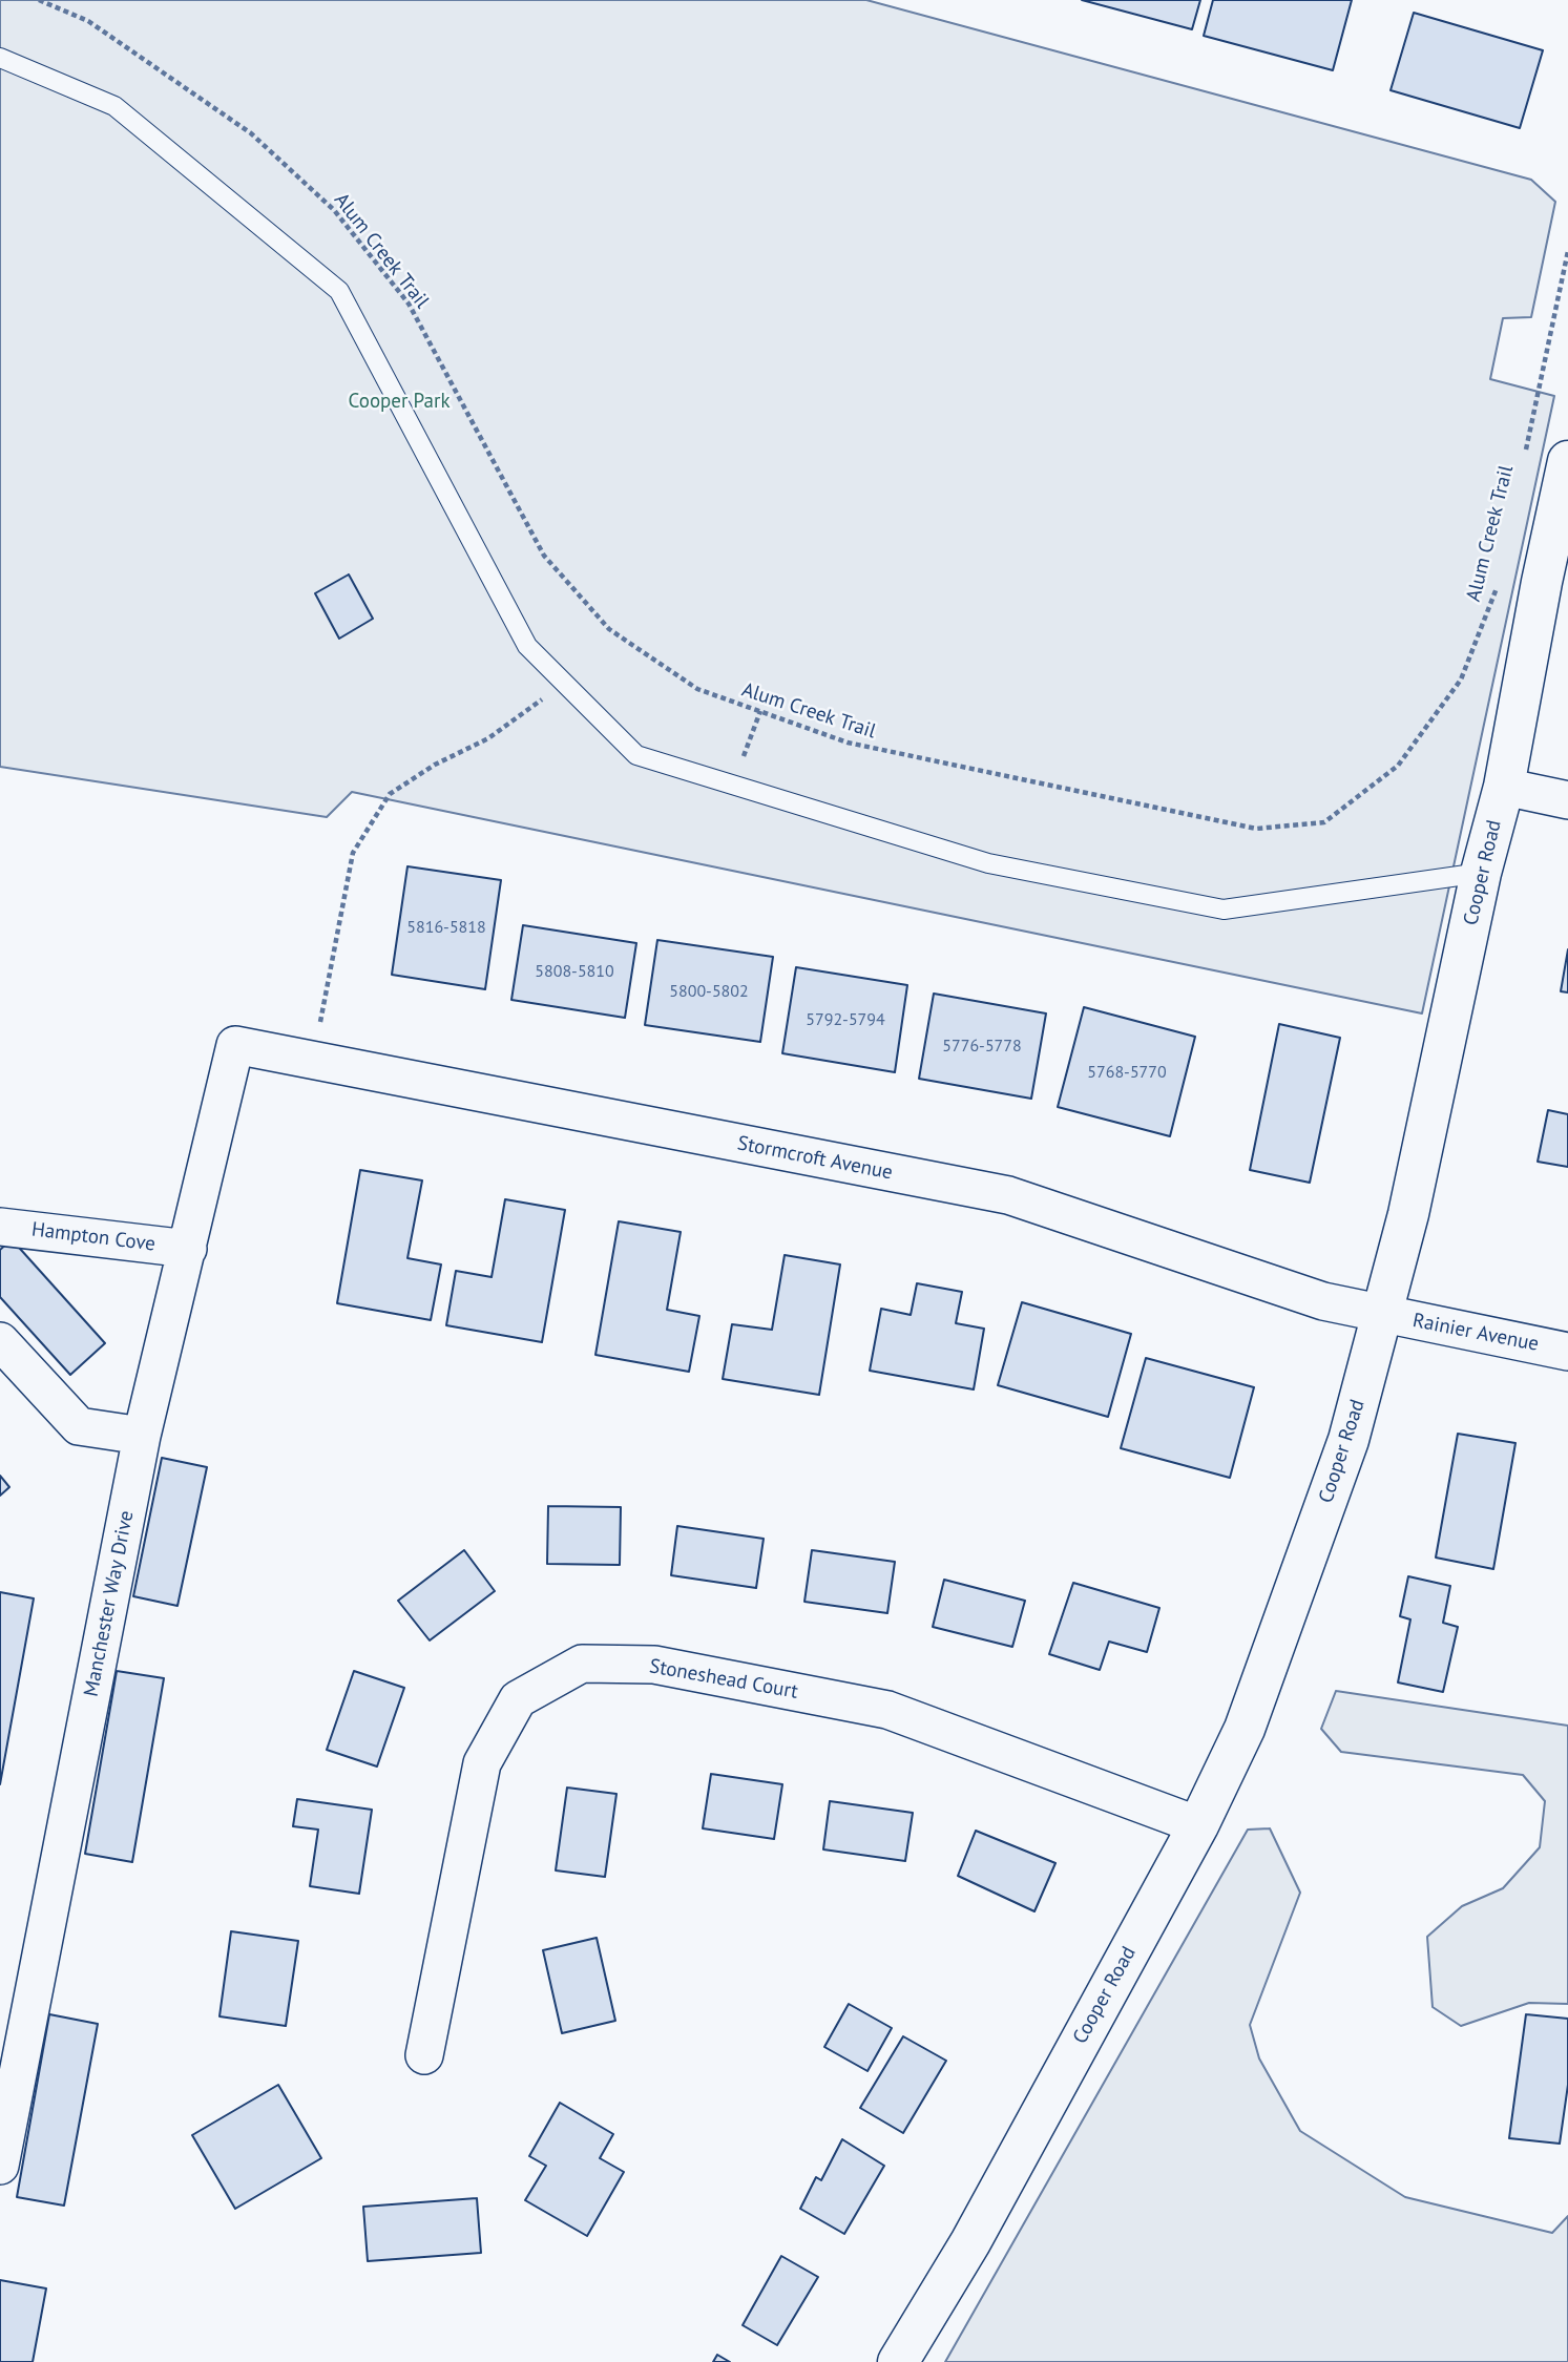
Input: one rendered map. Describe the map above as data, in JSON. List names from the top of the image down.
{
  "streets": {
    "street": [
      "Cooper Road",
      "Stormcroft Avenue",
      "Hampton Cove",
      "Rainier Avenue",
      "Manchester Way Drive",
      "Stoneshead Court"
    ],
    "path": ["Alum Creek Trail"]
  },
  "crossings": [
    ["Cooper Road", "Stormcroft Avenue"],
    ["Cooper Road", "Rainier Avenue"],
    ["Cooper Road", "Stoneshead Court"],
    ["Stormcroft Avenue", "Rainier Avenue"],
    ["Stormcroft Avenue", "Manchester Way Drive"],
    ["Hampton Cove", "Manchester Way Drive"]
  ],
  "parks": ["Cooper Park"],
  "house_numbers": [
    "5816-5818",
    "5808-5810",
    "5800-5802",
    "5792-5794",
    "5776-5778",
    "5768-5770"
  ]
}
